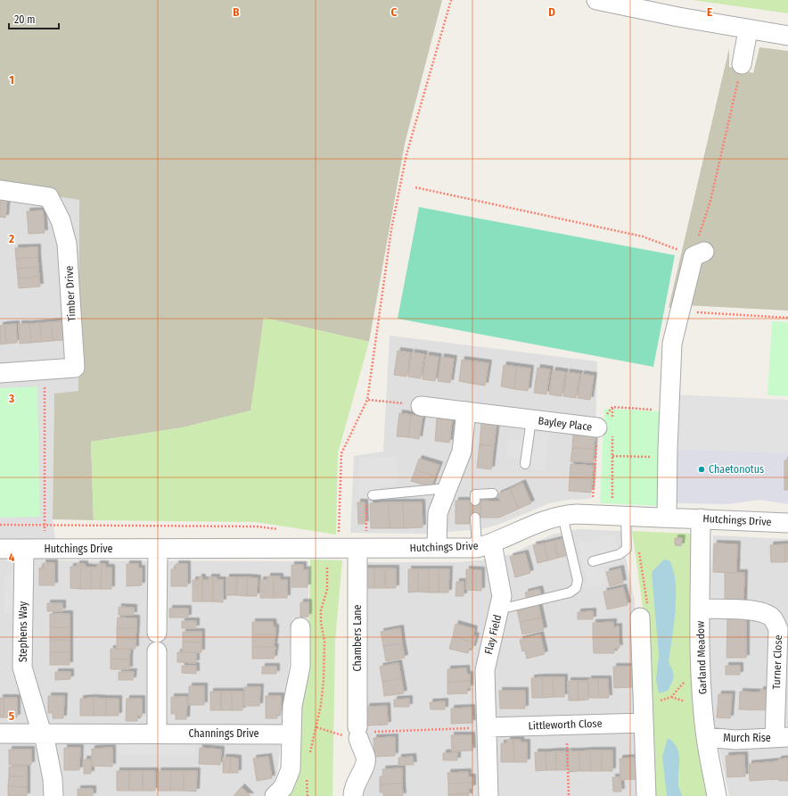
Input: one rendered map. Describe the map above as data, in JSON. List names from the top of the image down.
{
  "streets": {
    "street": [
      "Timber Drive",
      "Bayley Place",
      "Hutchings Drive",
      "Stephens Way",
      "Flay Field",
      "Chambers Lane",
      "Garland Meadow",
      "Turner Close",
      "Littleworth Close",
      "Channings Drive",
      "Murch Rise"
    ]
  },
  "crossings": [
    ["Bayley Place", "Hutchings Drive"],
    ["Hutchings Drive", "Stephens Way"],
    ["Hutchings Drive", "Flay Field"],
    ["Hutchings Drive", "Chambers Lane"],
    ["Hutchings Drive", "Garland Meadow"],
    ["Stephens Way", "Channings Drive"],
    ["Flay Field", "Littleworth Close"],
    ["Garland Meadow", "Turner Close"],
    ["Garland Meadow", "Murch Rise"],
    ["Turner Close", "Murch Rise"]
  ],
  "places": ["Chaetonotus"],
  "scale_bar": "20 m",
  "grid": {
    "columns": [
      "B",
      "C",
      "D",
      "E"
    ],
    "rows": [
      "1",
      "2",
      "3",
      "4",
      "5"
    ]
  }
}
